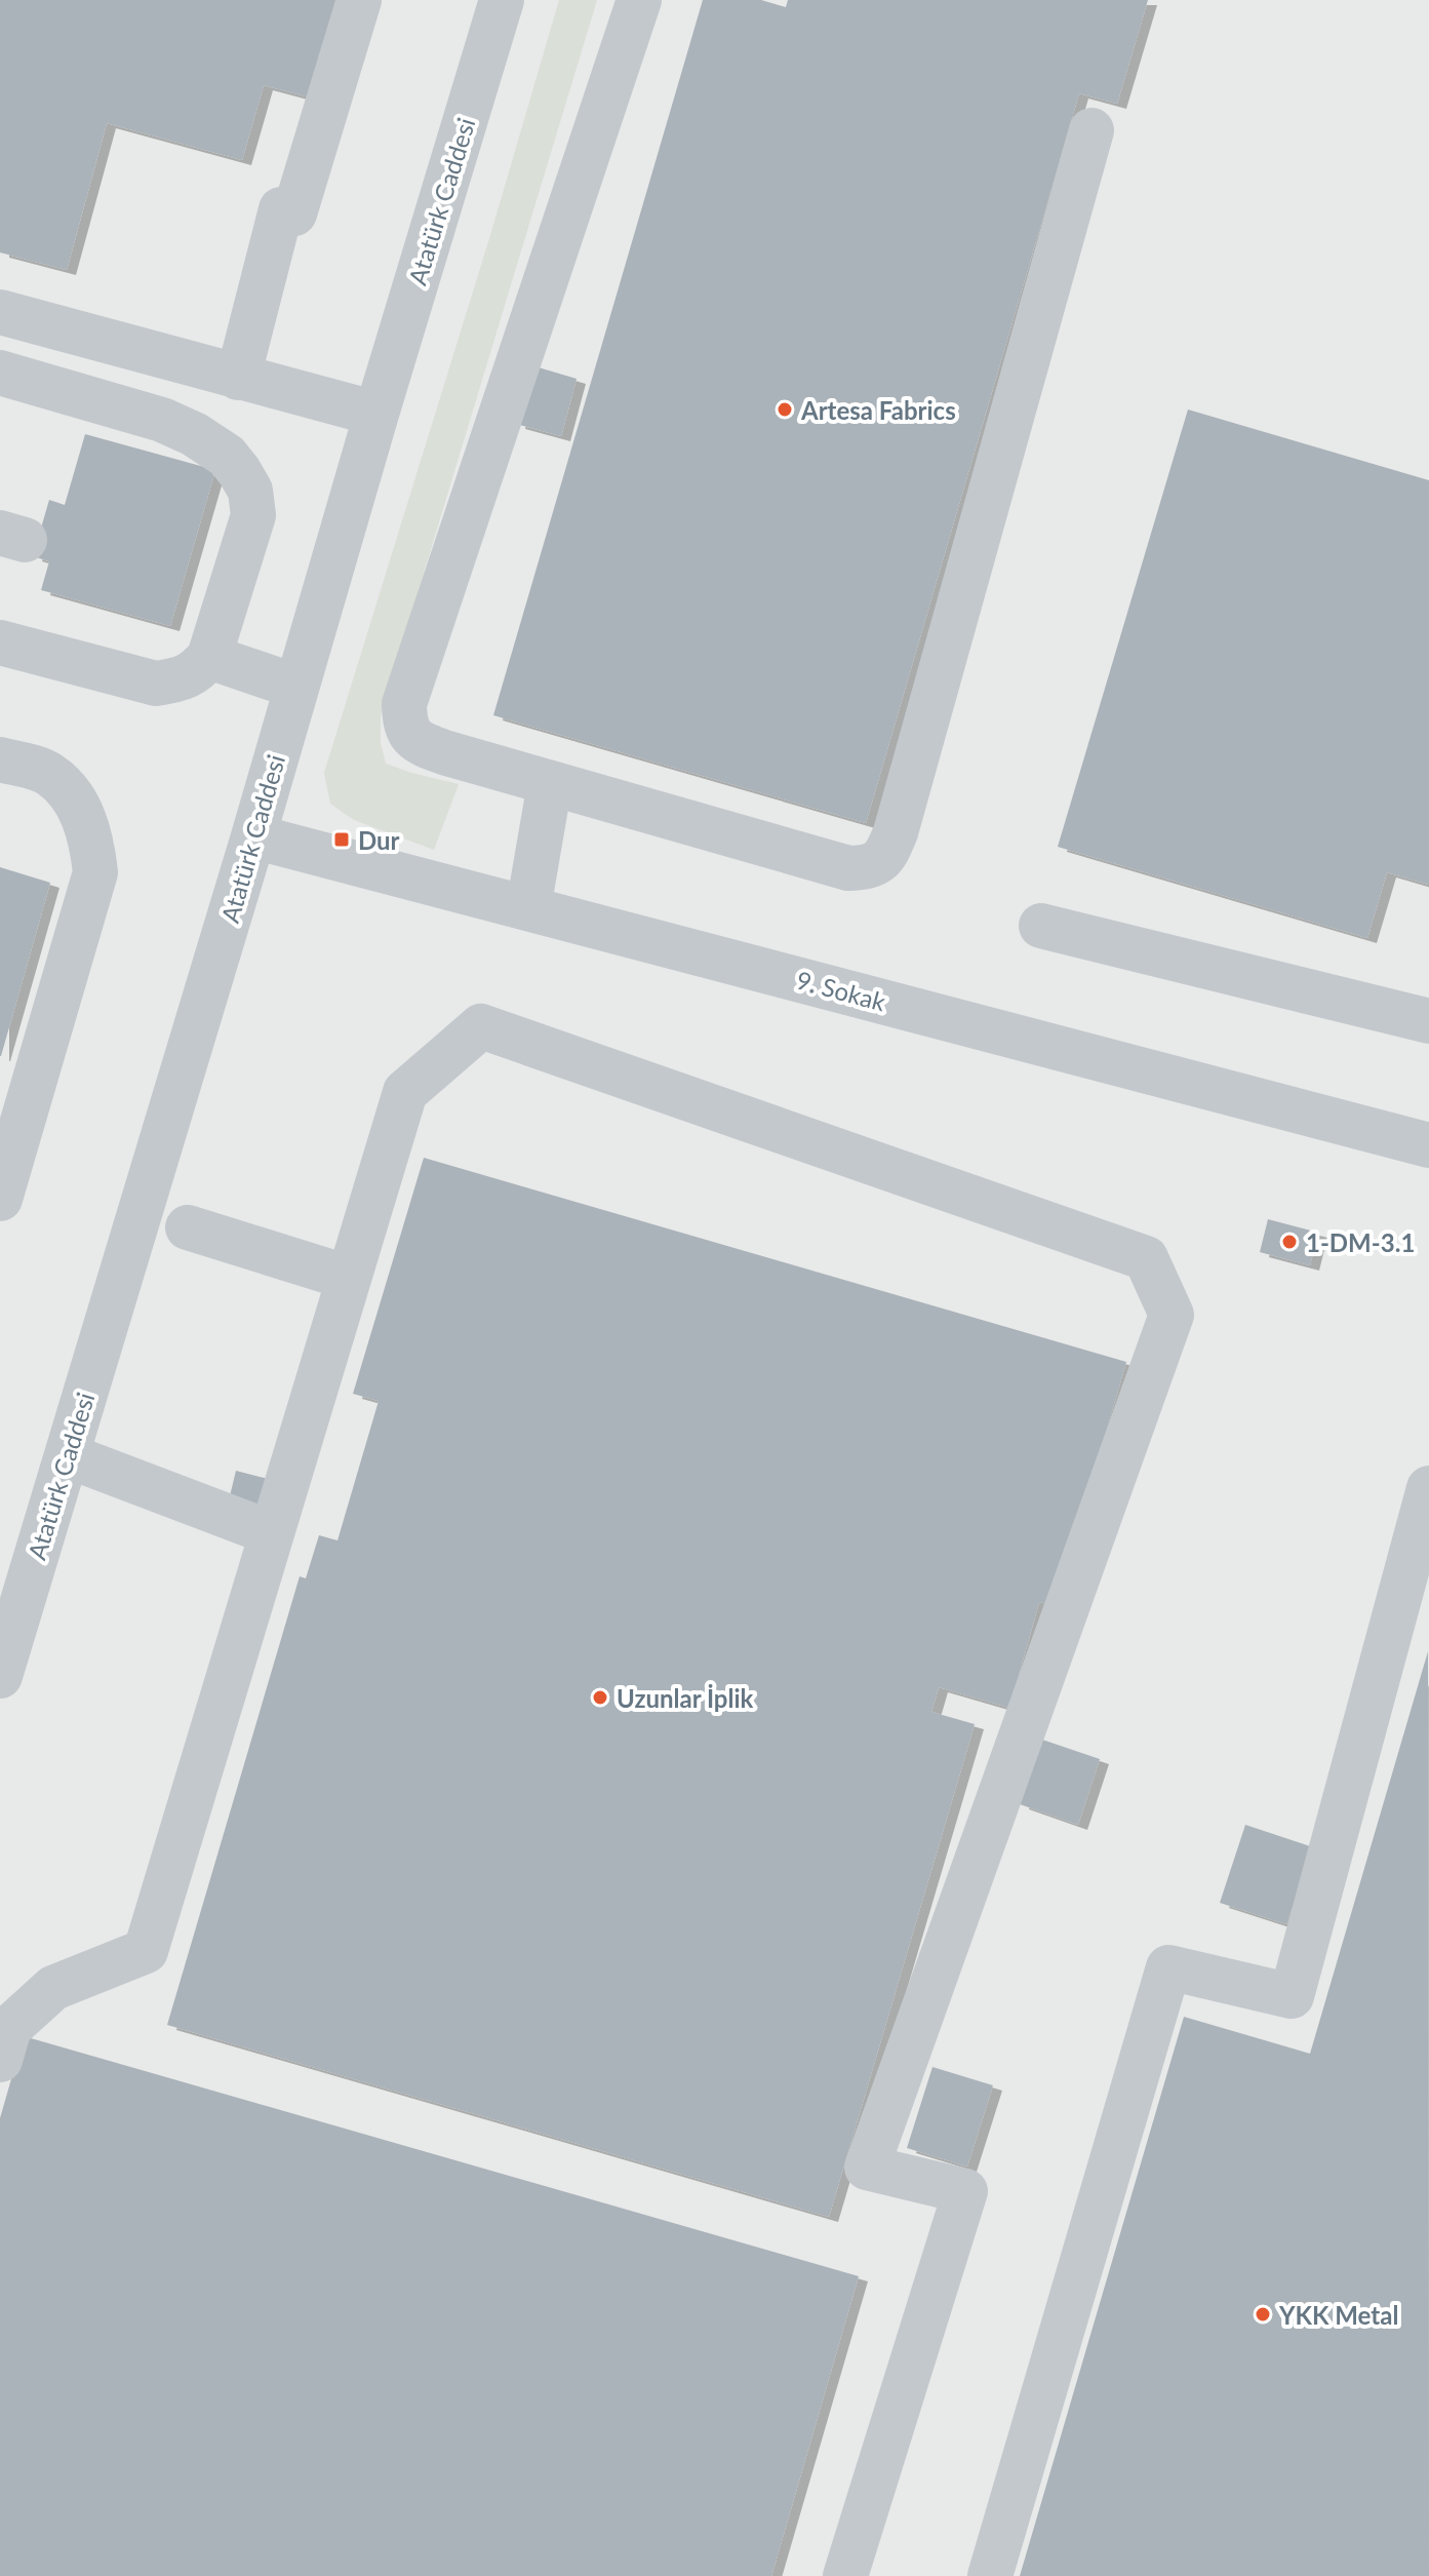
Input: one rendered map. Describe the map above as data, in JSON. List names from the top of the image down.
{
  "streets": {
    "street": ["Atatürk Caddesi", "9. Sokak"]
  },
  "crossings": [
    ["Atatürk Caddesi", "9. Sokak"]
  ],
  "places": {
    "other": [
      "Artesa Fabrics",
      "1-DM-3.1",
      "Uzunlar İplik",
      "YKK Metal"
    ],
    "transit": ["Dur"]
  }
}
